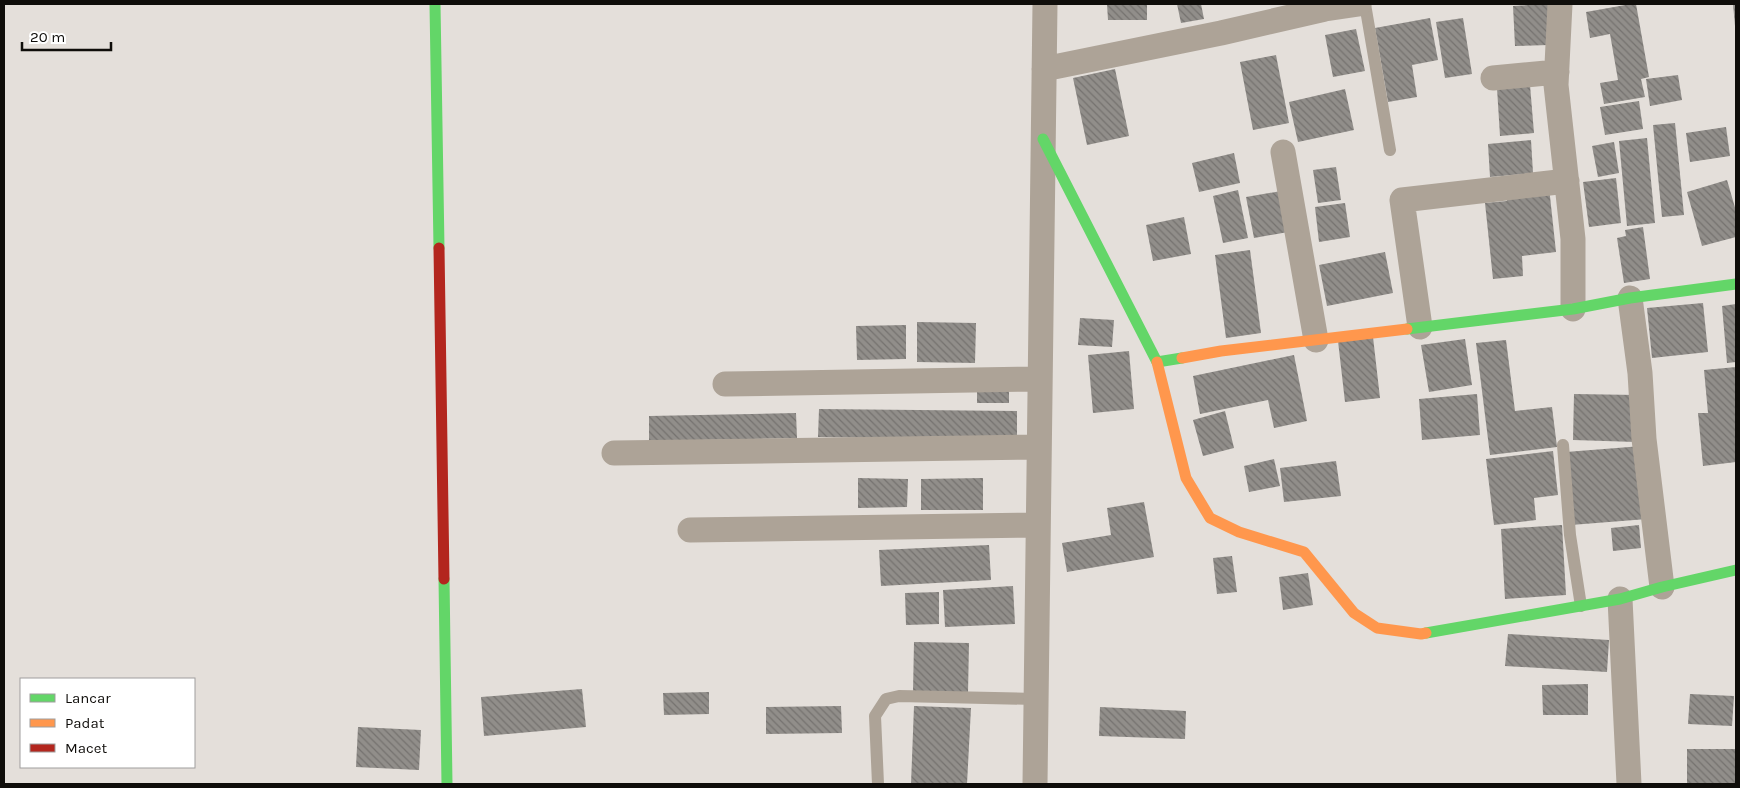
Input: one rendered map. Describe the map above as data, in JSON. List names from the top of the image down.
{
  "legend": ["Lancar", "Padat", "Macet"],
  "scale_bar": "20 m"
}
